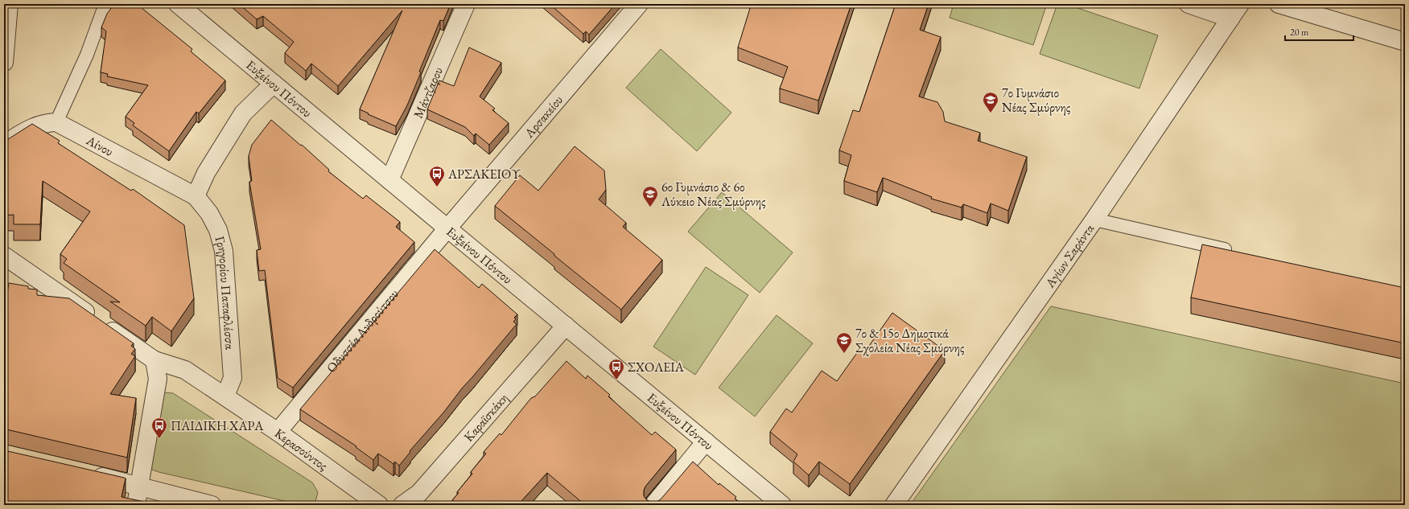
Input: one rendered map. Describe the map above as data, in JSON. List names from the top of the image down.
{
  "streets": {
    "street": [
      "Ευξείνου Πόντου",
      "Μάντζαρου",
      "Αρσακείου",
      "Αίνου",
      "Αγίων Σαράντα",
      "Γρηγορίου Παπαφλέσσα",
      "Οδυσσέα Ανδρούτσου",
      "Καραϊσκάκη",
      "Κερασούντος"
    ]
  },
  "crossings": [
    ["Ευξείνου Πόντου", "Μάντζαρου"],
    ["Ευξείνου Πόντου", "Αρσακείου"],
    ["Ευξείνου Πόντου", "Οδυσσέα Ανδρούτσου"],
    ["Ευξείνου Πόντου", "Καραϊσκάκη"],
    ["Αρσακείου", "Οδυσσέα Ανδρούτσου"],
    ["Αίνου", "Γρηγορίου Παπαφλέσσα"],
    ["Γρηγορίου Παπαφλέσσα", "Κερασούντος"],
    ["Οδυσσέα Ανδρούτσου", "Κερασούντος"]
  ],
  "places": {
    "school or university": ["7ο Γυμνάσιο Νέας Σμύρνης", "6ο Γυμνάσιο & 6ο Λύκειο Νέας Σμύρνης", "7ο & 15ο Δημοτικά Σχολεία Νέας Σμύρνης"],
    "bus stop": ["ΑΡΣΑΚΕΙΟΥ", "ΣΧΟΛΕΙΑ", "ΠΑΙΔΙΚΗ ΧΑΡΑ"]
  },
  "scale_bar": "20 m"
}
